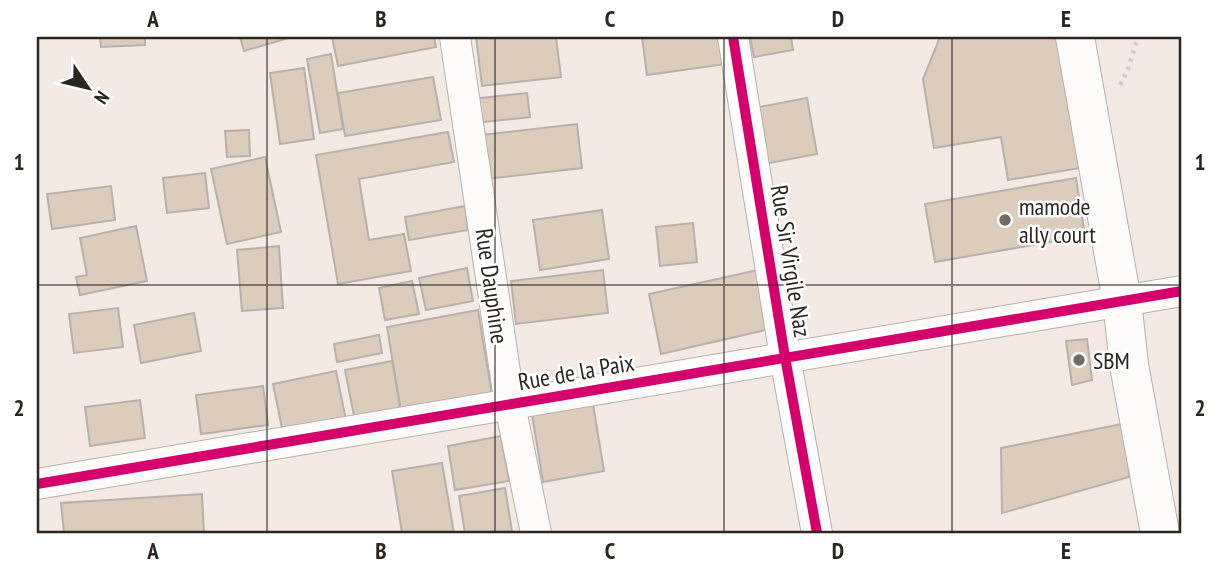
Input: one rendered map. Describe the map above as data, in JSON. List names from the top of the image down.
{
  "streets": {
    "street": ["Rue Sir Virgile Naz", "Rue Dauphine", "Rue de la Paix"]
  },
  "crossings": [
    ["Rue Sir Virgile Naz", "Rue de la Paix"],
    ["Rue Dauphine", "Rue de la Paix"]
  ],
  "places": ["mamode ally court", "SBM"],
  "north": "bottom right",
  "grid": {
    "columns": [
      "A",
      "B",
      "C",
      "D",
      "E"
    ],
    "rows": ["1", "2"]
  }
}
